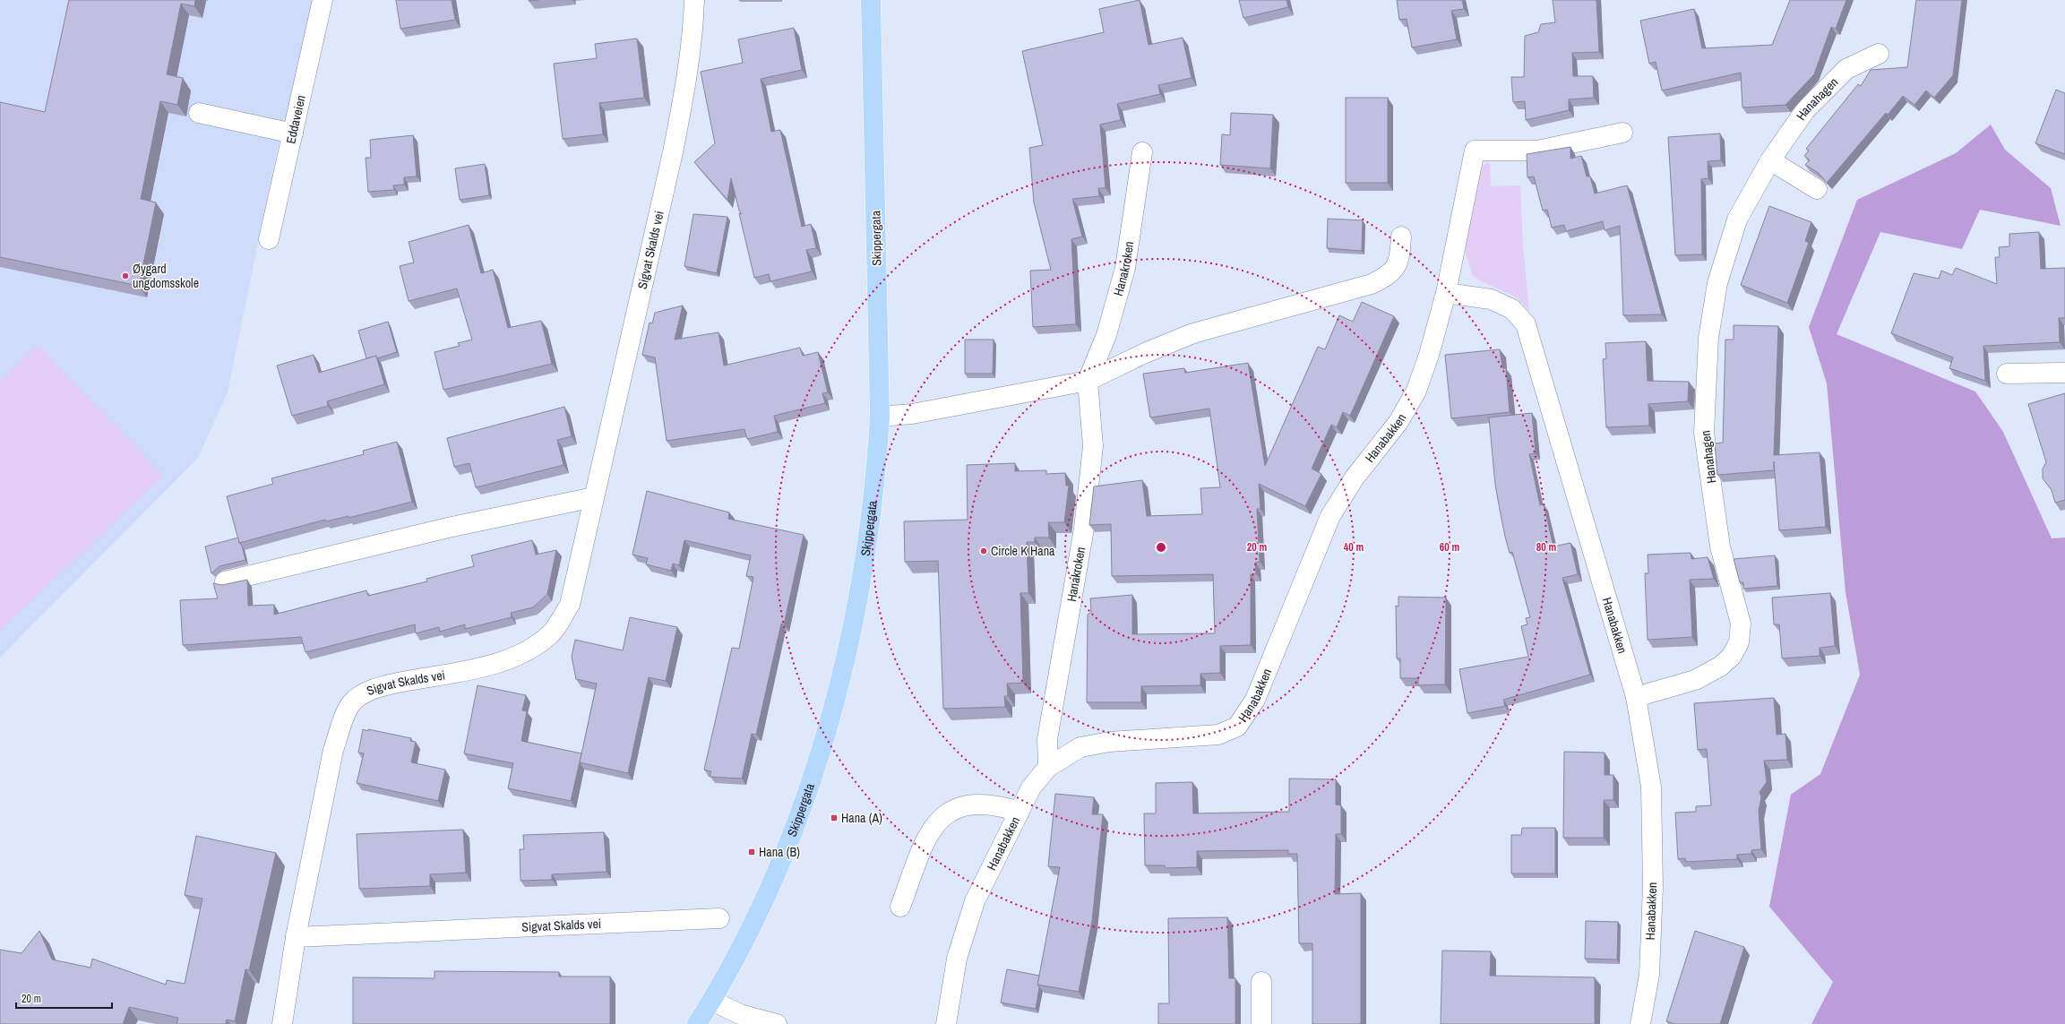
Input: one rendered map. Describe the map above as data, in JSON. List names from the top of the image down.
{
  "streets": {
    "main road": ["Skippergata"],
    "street": [
      "Hanahagen",
      "Eddaveien",
      "Sigvat Skalds vei",
      "Hanakroken",
      "Hanabakken"
    ]
  },
  "crossings": [
    ["Hanahagen", "Hanabakken"],
    ["Hanakroken", "Hanabakken"]
  ],
  "places": {
    "other": ["Øygard ungdomsskole", "Circle K Hana"],
    "transit": ["Hana (A)", "Hana (B)"]
  },
  "scale_bar": "20 m",
  "rings": [
    "20 m",
    "40 m",
    "60 m",
    "80 m"
  ]
}
